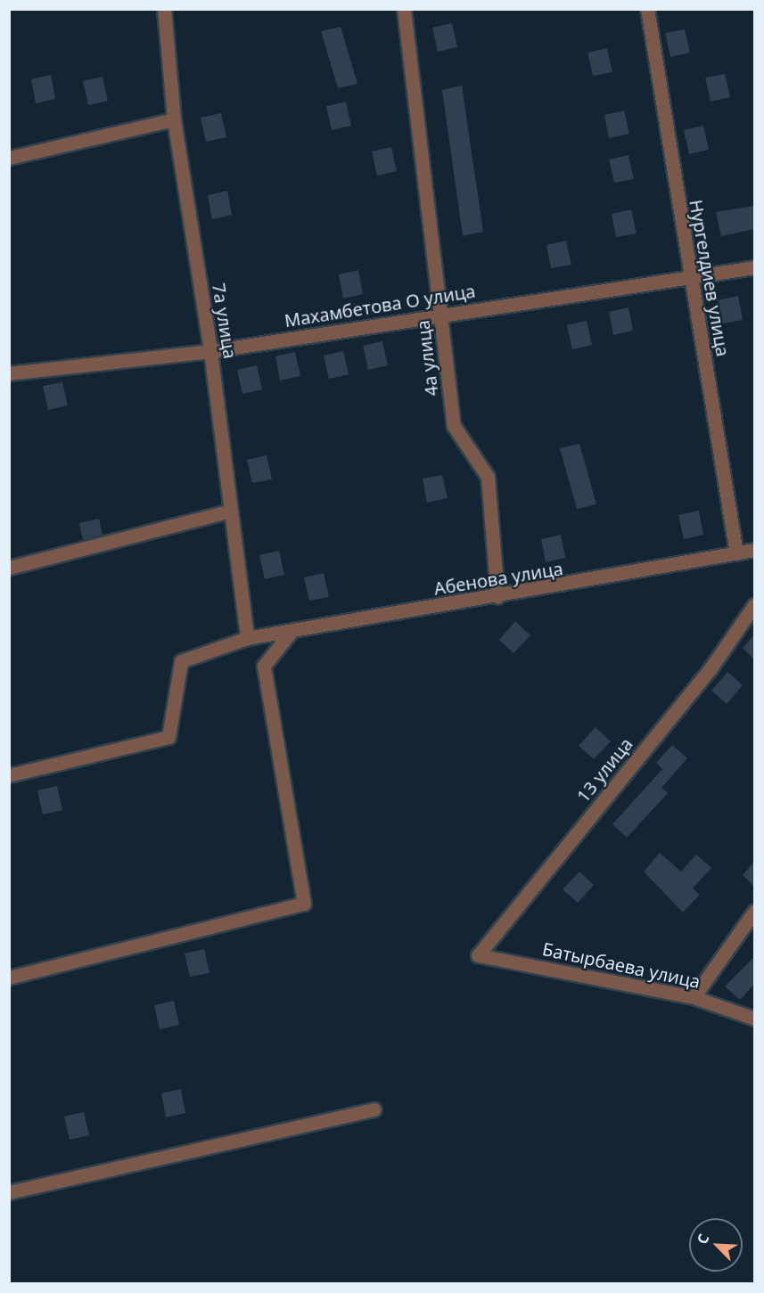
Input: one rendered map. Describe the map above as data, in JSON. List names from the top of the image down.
{
  "streets": {
    "street": [
      "Нургелдиев улица",
      "Махамбетова О улица",
      "7а улица",
      "4а улица",
      "Абенова улица",
      "13 улица",
      "Батырбаева улица"
    ]
  },
  "crossings": [
    ["Нургелдиев улица", "Махамбетова О улица"],
    ["Нургелдиев улица", "Абенова улица"],
    ["Махамбетова О улица", "7а улица"],
    ["Махамбетова О улица", "4а улица"],
    ["7а улица", "Абенова улица"],
    ["4а улица", "Абенова улица"],
    ["13 улица", "Батырбаева улица"]
  ],
  "north": "top left"
}
